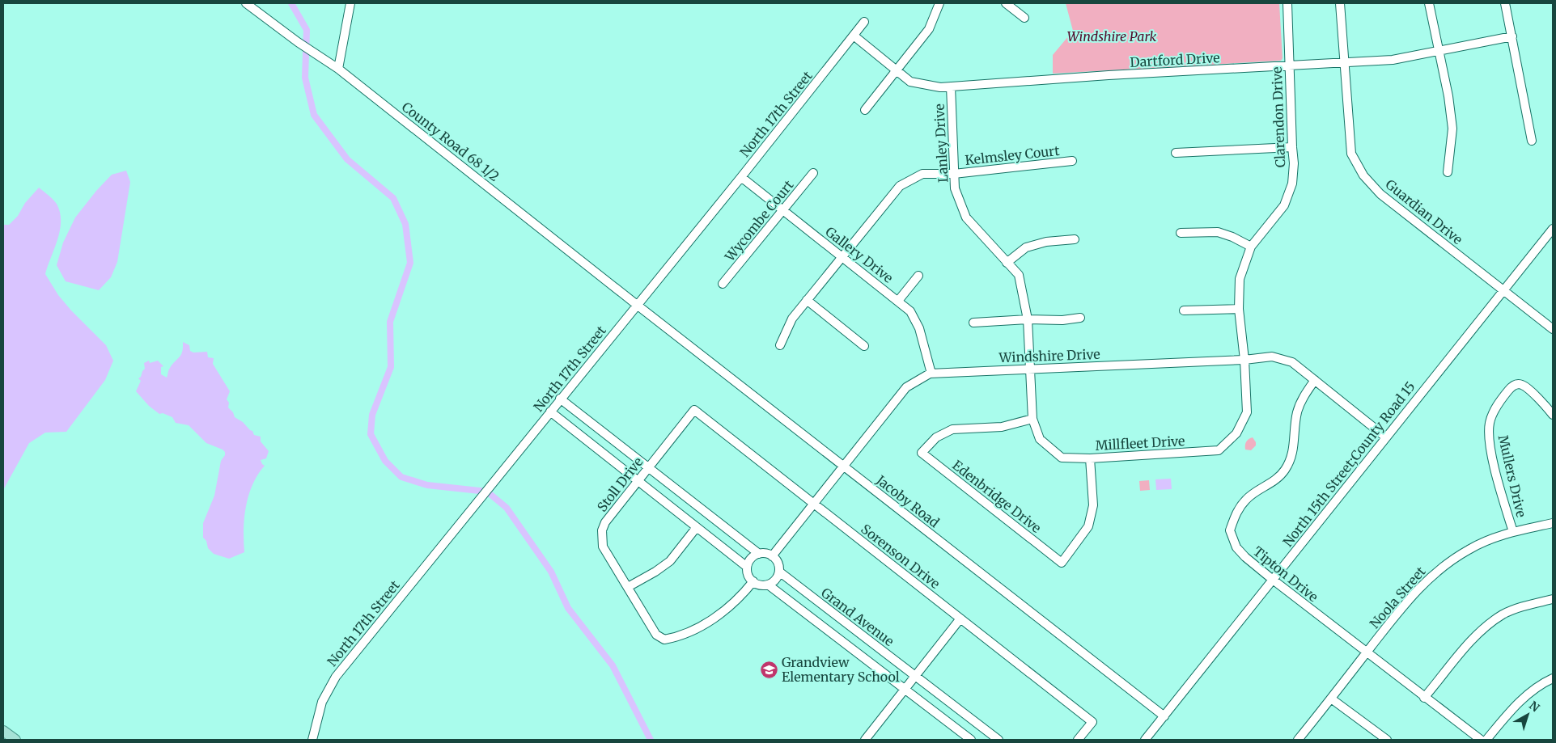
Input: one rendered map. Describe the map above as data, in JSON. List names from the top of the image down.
{
  "streets": {
    "street": [
      "Dartford Drive",
      "North 17th Street",
      "Clarendon Drive",
      "County Road 68 1/2",
      "Lanley Drive",
      "Kelmsley Court",
      "Guardian Drive",
      "Wycombe Court",
      "Gallery Drive",
      "Windshire Drive",
      "Millfleet Drive",
      "North 15th Street;County Road 15",
      "Mullers Drive",
      "Stoll Drive",
      "Edenbridge Drive",
      "Jacoby Road",
      "Sorenson Drive",
      "Tipton Drive",
      "Noola Street",
      "Grand Avenue"
    ]
  },
  "crossings": [
    ["Dartford Drive", "North 17th Street"],
    ["Dartford Drive", "Clarendon Drive"],
    ["Dartford Drive", "Lanley Drive"],
    ["Dartford Drive", "Guardian Drive"],
    ["North 17th Street", "County Road 68 1/2"],
    ["North 17th Street", "Gallery Drive"],
    ["North 17th Street", "Jacoby Road"],
    ["Clarendon Drive", "Windshire Drive"],
    ["Clarendon Drive", "Millfleet Drive"],
    ["County Road 68 1/2", "Jacoby Road"],
    ["Lanley Drive", "Kelmsley Court"],
    ["Lanley Drive", "Windshire Drive"],
    ["Lanley Drive", "Millfleet Drive"],
    ["Kelmsley Court", "Gallery Drive"],
    ["Guardian Drive", "North 15th Street;County Road 15"],
    ["Wycombe Court", "Gallery Drive"],
    ["Gallery Drive", "Windshire Drive"],
    ["Windshire Drive", "Millfleet Drive"],
    ["Windshire Drive", "North 15th Street;County Road 15"],
    ["Windshire Drive", "Stoll Drive"],
    ["Windshire Drive", "Jacoby Road"],
    ["Windshire Drive", "Sorenson Drive"],
    ["Windshire Drive", "Tipton Drive"],
    ["Windshire Drive", "Grand Avenue"],
    ["Millfleet Drive", "Edenbridge Drive"],
    ["North 15th Street;County Road 15", "Jacoby Road"],
    ["North 15th Street;County Road 15", "Tipton Drive"],
    ["Mullers Drive", "Noola Street"],
    ["Stoll Drive", "Sorenson Drive"],
    ["Stoll Drive", "Grand Avenue"],
    ["Tipton Drive", "Noola Street"]
  ],
  "parks": ["Windshire Park"],
  "places": {
    "school or university": ["Grandview Elementary School"]
  },
  "north": "top right"
}
